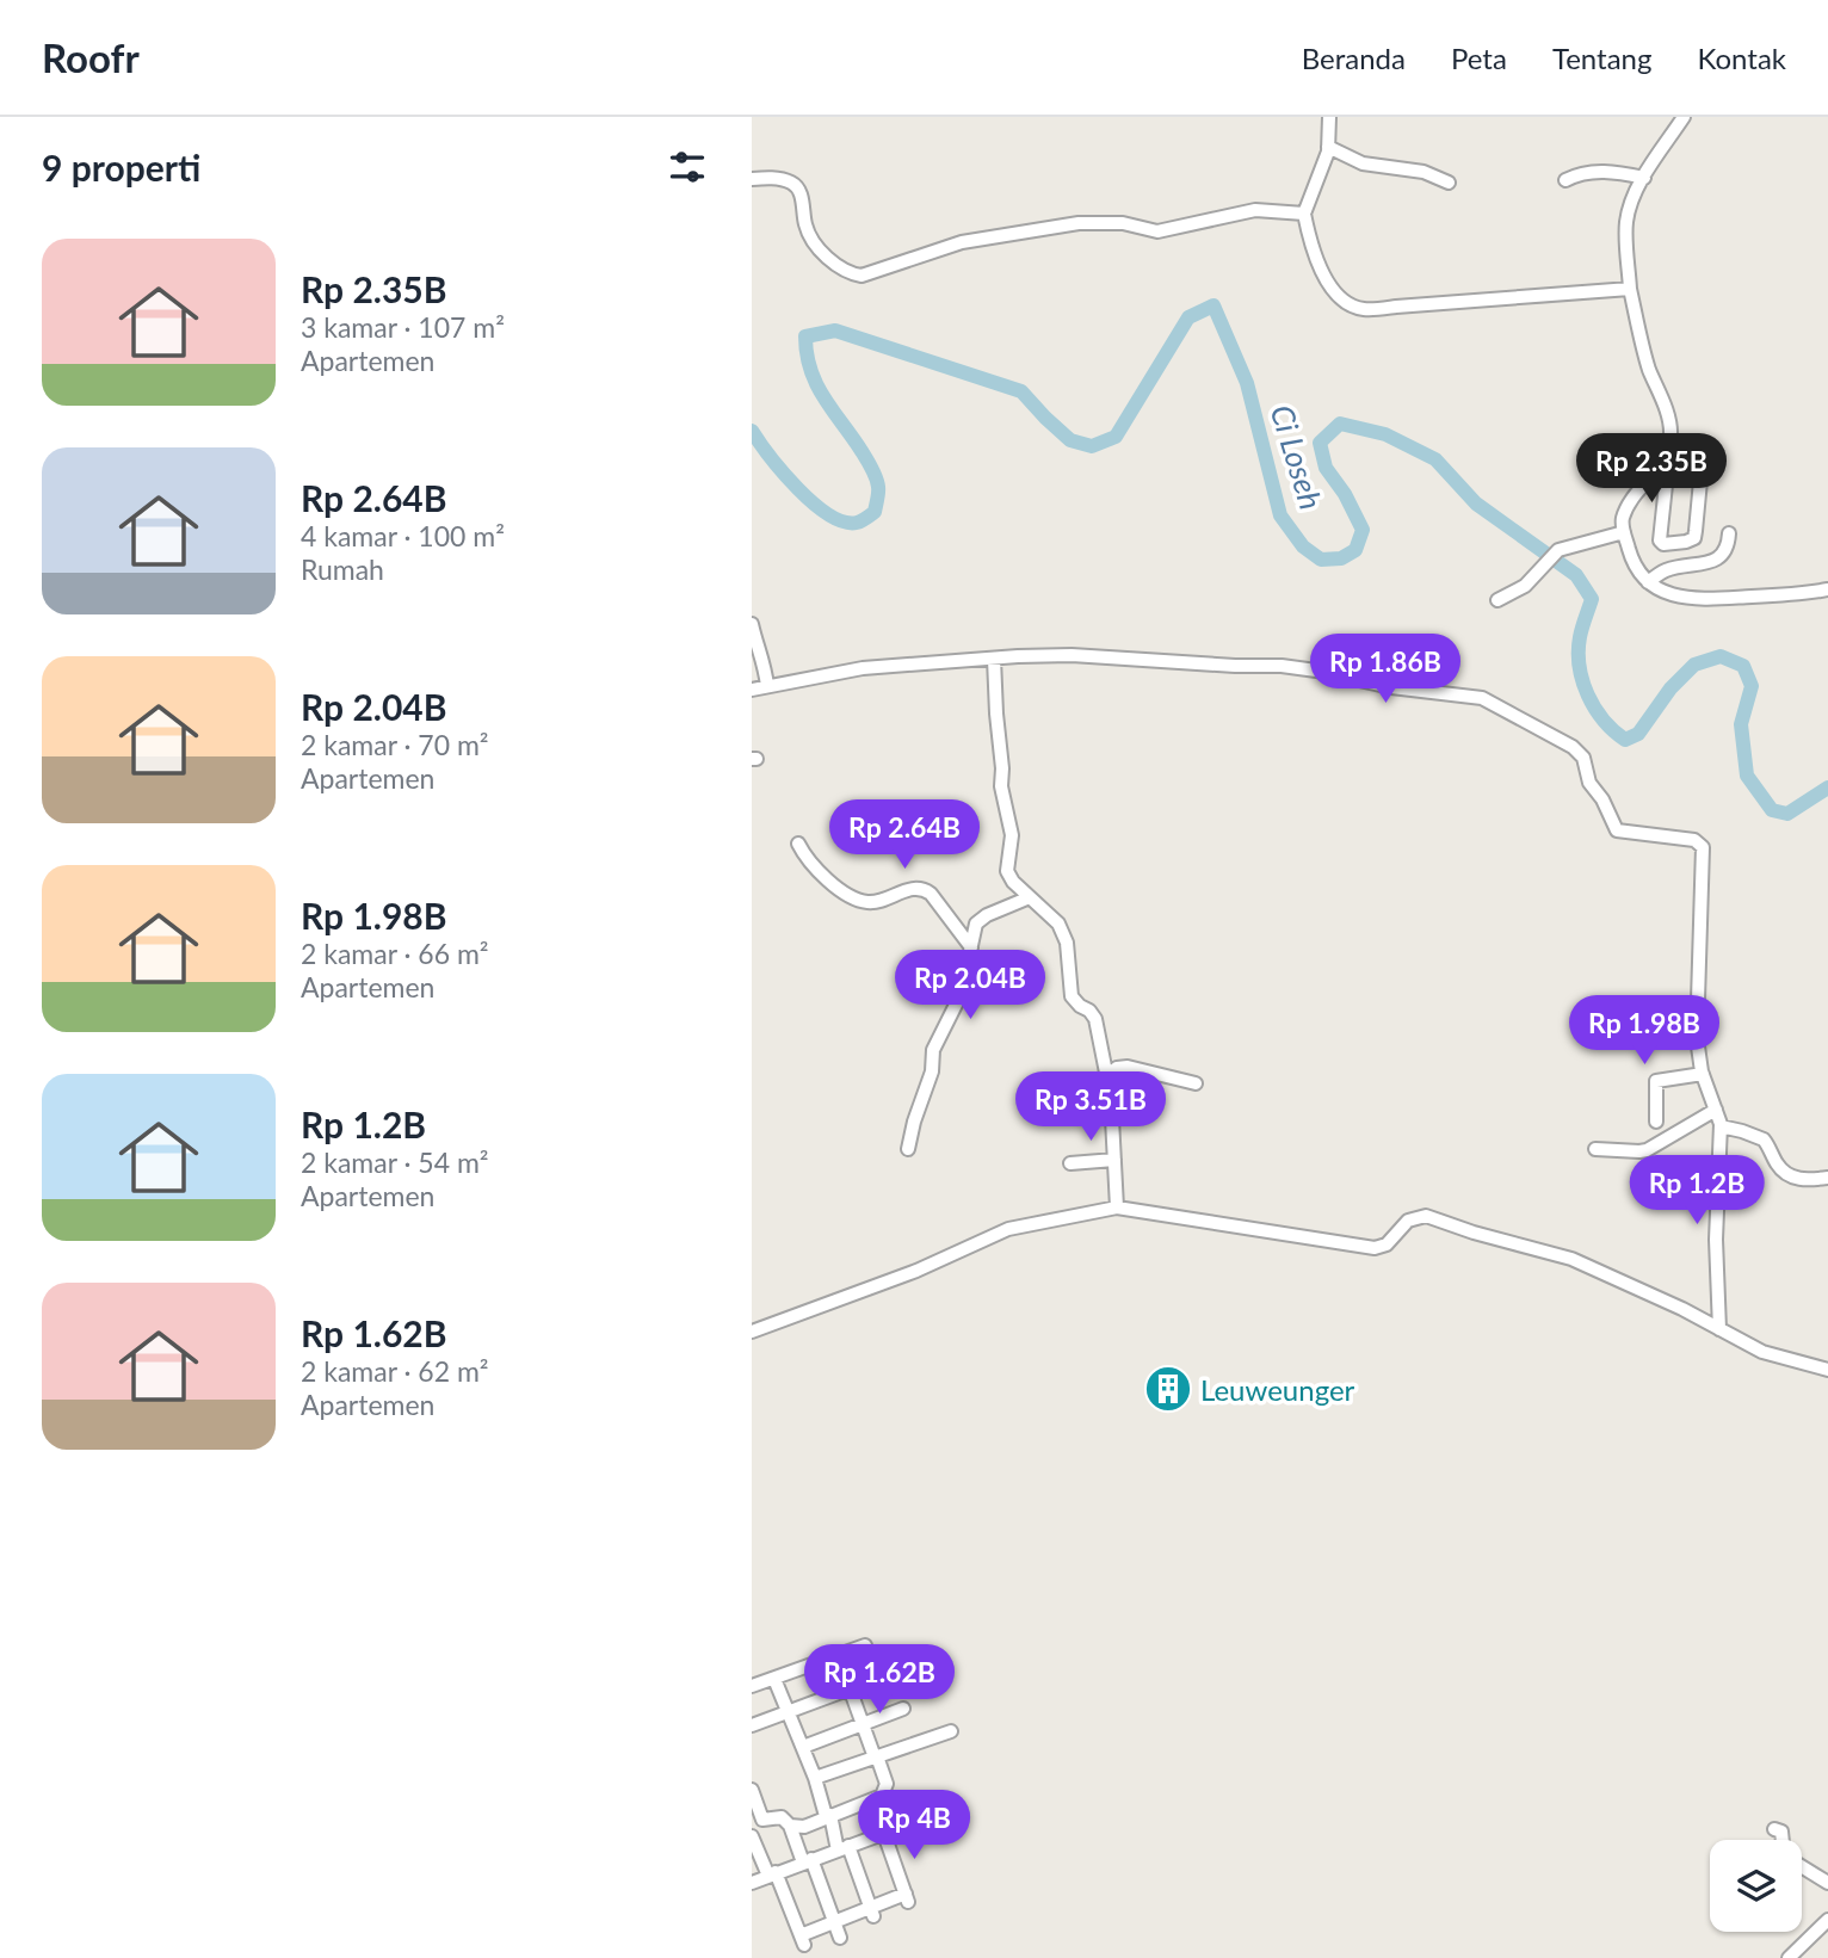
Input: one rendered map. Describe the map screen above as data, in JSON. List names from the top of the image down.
{
  "water": ["Ci Loseh"],
  "places": {
    "building": ["Leuweunger"]
  },
  "page": {
    "header": "Roofr",
    "nav": [
      "Beranda",
      "Peta",
      "Tentang",
      "Kontak"
    ],
    "heading": "9 properti",
    "list": [
      {
        "name": "Rp 2.35B",
        "note": "3 kamar · 107 m² · Apartemen"
      },
      {
        "name": "Rp 2.64B",
        "note": "4 kamar · 100 m² · Rumah"
      },
      {
        "name": "Rp 2.04B",
        "note": "2 kamar · 70 m² · Apartemen"
      },
      {
        "name": "Rp 1.98B",
        "note": "2 kamar · 66 m² · Apartemen"
      },
      {
        "name": "Rp 1.2B",
        "note": "2 kamar · 54 m² · Apartemen"
      },
      {
        "name": "Rp 1.62B",
        "note": "2 kamar · 62 m² · Apartemen"
      }
    ],
    "price": [
      "Rp 2.35B",
      "Rp 1.86B",
      "Rp 2.64B",
      "Rp 2.04B",
      "Rp 1.98B",
      "Rp 3.51B",
      "Rp 1.2B",
      "Rp 1.62B",
      "Rp 4B"
    ]
  }
}
